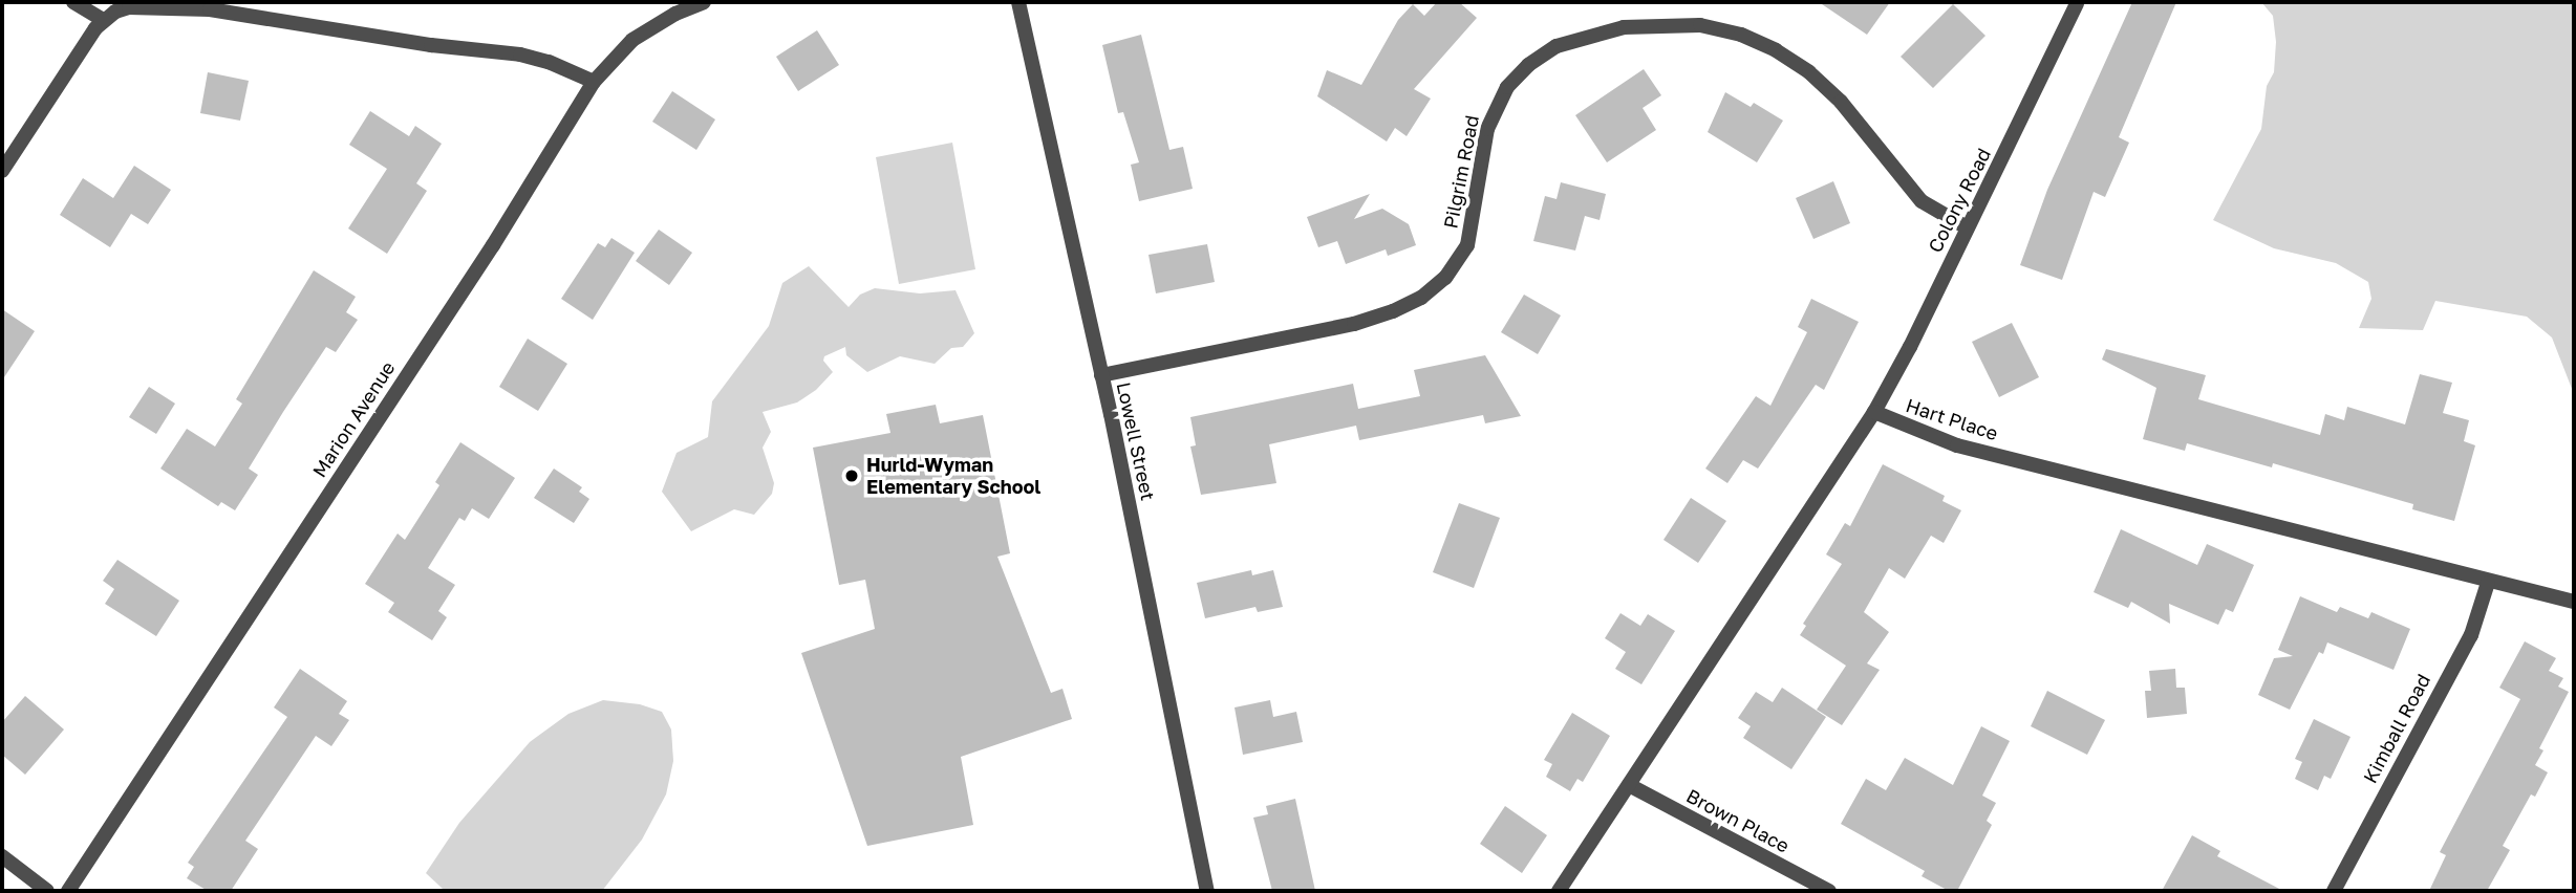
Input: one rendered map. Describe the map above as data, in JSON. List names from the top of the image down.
{
  "streets": {
    "street": [
      "Pilgrim Road",
      "Colony Road",
      "Marion Avenue",
      "Hart Place",
      "Lowell Street",
      "Kimball Road",
      "Brown Place"
    ]
  },
  "crossings": [
    ["Pilgrim Road", "Colony Road"],
    ["Pilgrim Road", "Lowell Street"],
    ["Colony Road", "Hart Place"],
    ["Hart Place", "Kimball Road"]
  ],
  "places": ["Hurld-Wyman Elementary School"]
}
